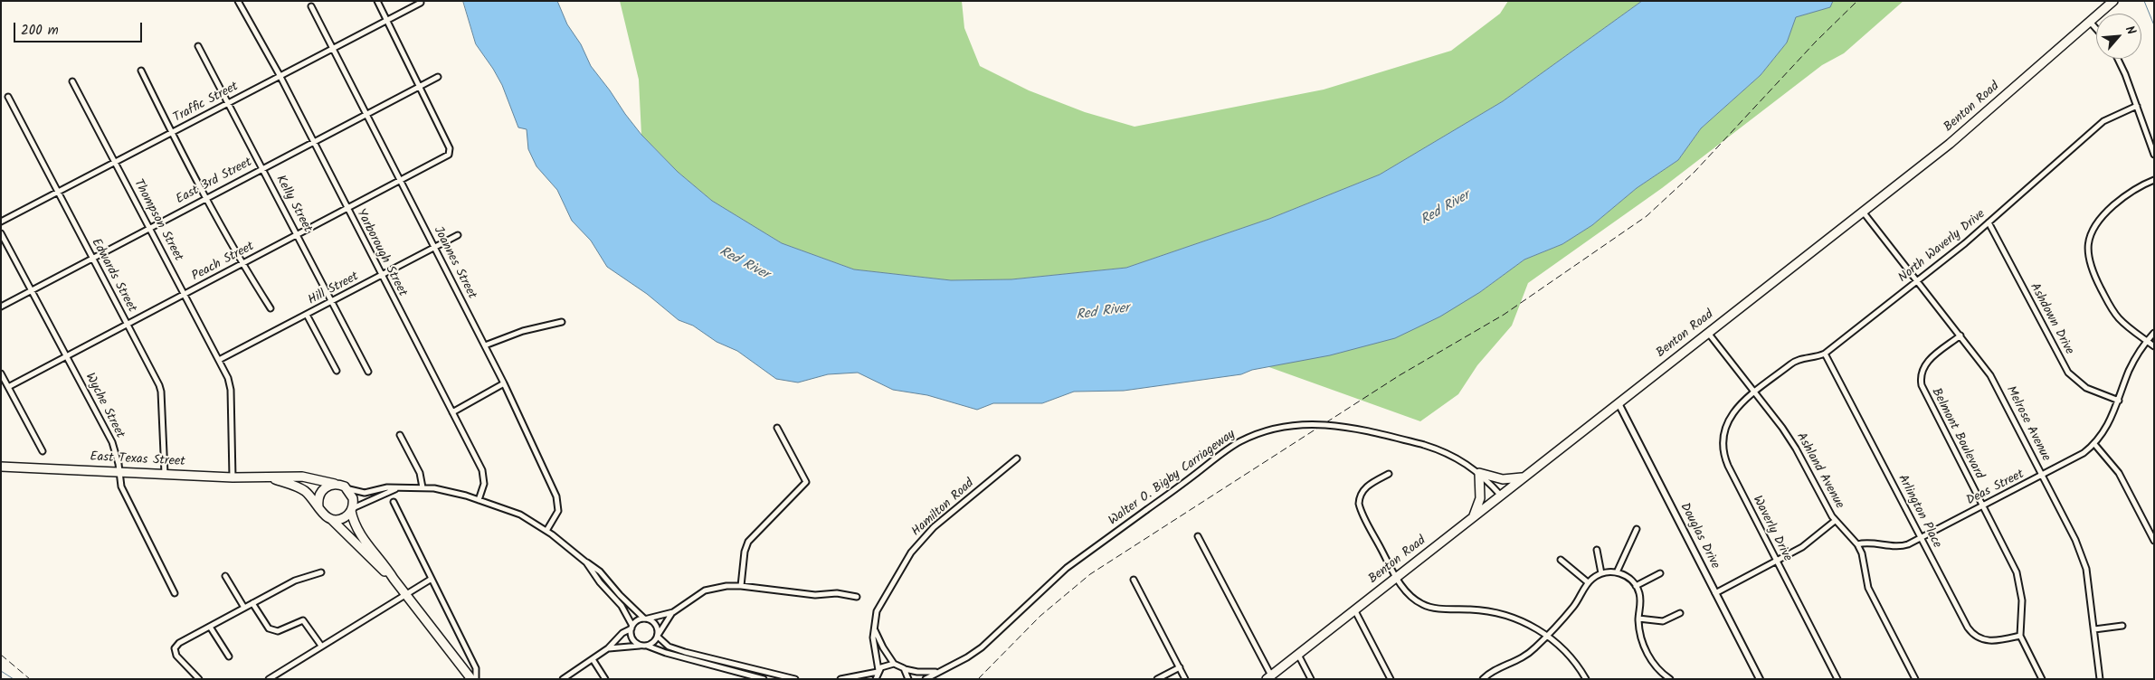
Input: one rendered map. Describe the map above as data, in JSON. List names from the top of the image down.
{
  "streets": {
    "main road": ["Benton Road", "East Texas Street"],
    "street": [
      "Traffic Street",
      "East 3rd Street",
      "Kelly Street",
      "Thompson Street",
      "North Waverly Drive",
      "Yarborough Street",
      "Peach Street",
      "Joannes Street",
      "Edwards Street",
      "Hill Street",
      "Ashdown Drive",
      "Wyche Street",
      "Melrose Avenue",
      "Belmont Boulevard",
      "Ashland Avenue",
      "Walter O. Bigby Carriageway",
      "Deas Street",
      "Hamilton Road",
      "Arlington Place",
      "Waverly Drive",
      "Douglas Drive"
    ]
  },
  "crossings": [
    ["Traffic Street", "Kelly Street"],
    ["Traffic Street", "Thompson Street"],
    ["Traffic Street", "Yarborough Street"],
    ["Traffic Street", "Joannes Street"],
    ["Traffic Street", "Edwards Street"],
    ["Benton Road", "Melrose Avenue"],
    ["Benton Road", "Ashland Avenue"],
    ["Benton Road", "Walter O. Bigby Carriageway"],
    ["Benton Road", "Douglas Drive"],
    ["East 3rd Street", "Kelly Street"],
    ["East 3rd Street", "Thompson Street"],
    ["East 3rd Street", "Yarborough Street"],
    ["East 3rd Street", "Peach Street"],
    ["East 3rd Street", "Joannes Street"],
    ["East 3rd Street", "Edwards Street"],
    ["East 3rd Street", "Wyche Street"],
    ["Kelly Street", "Peach Street"],
    ["Kelly Street", "Hill Street"],
    ["Thompson Street", "Peach Street"],
    ["Thompson Street", "Hill Street"],
    ["Thompson Street", "East Texas Street"],
    ["North Waverly Drive", "Ashdown Drive"],
    ["North Waverly Drive", "Melrose Avenue"],
    ["North Waverly Drive", "Ashland Avenue"],
    ["North Waverly Drive", "Arlington Place"],
    ["North Waverly Drive", "Waverly Drive"],
    ["Yarborough Street", "Peach Street"],
    ["Yarborough Street", "Hill Street"],
    ["Peach Street", "Joannes Street"],
    ["Peach Street", "Edwards Street"],
    ["Peach Street", "Wyche Street"],
    ["Joannes Street", "Hill Street"],
    ["Edwards Street", "East Texas Street"],
    ["Ashdown Drive", "Deas Street"],
    ["Wyche Street", "East Texas Street"],
    ["Melrose Avenue", "Belmont Boulevard"],
    ["Melrose Avenue", "Deas Street"],
    ["Belmont Boulevard", "Deas Street"],
    ["Belmont Boulevard", "Arlington Place"],
    ["Ashland Avenue", "Deas Street"],
    ["Ashland Avenue", "Waverly Drive"],
    ["Deas Street", "Arlington Place"]
  ],
  "water": ["Red River"],
  "scale_bar": "200 m",
  "north": "top right"
}
